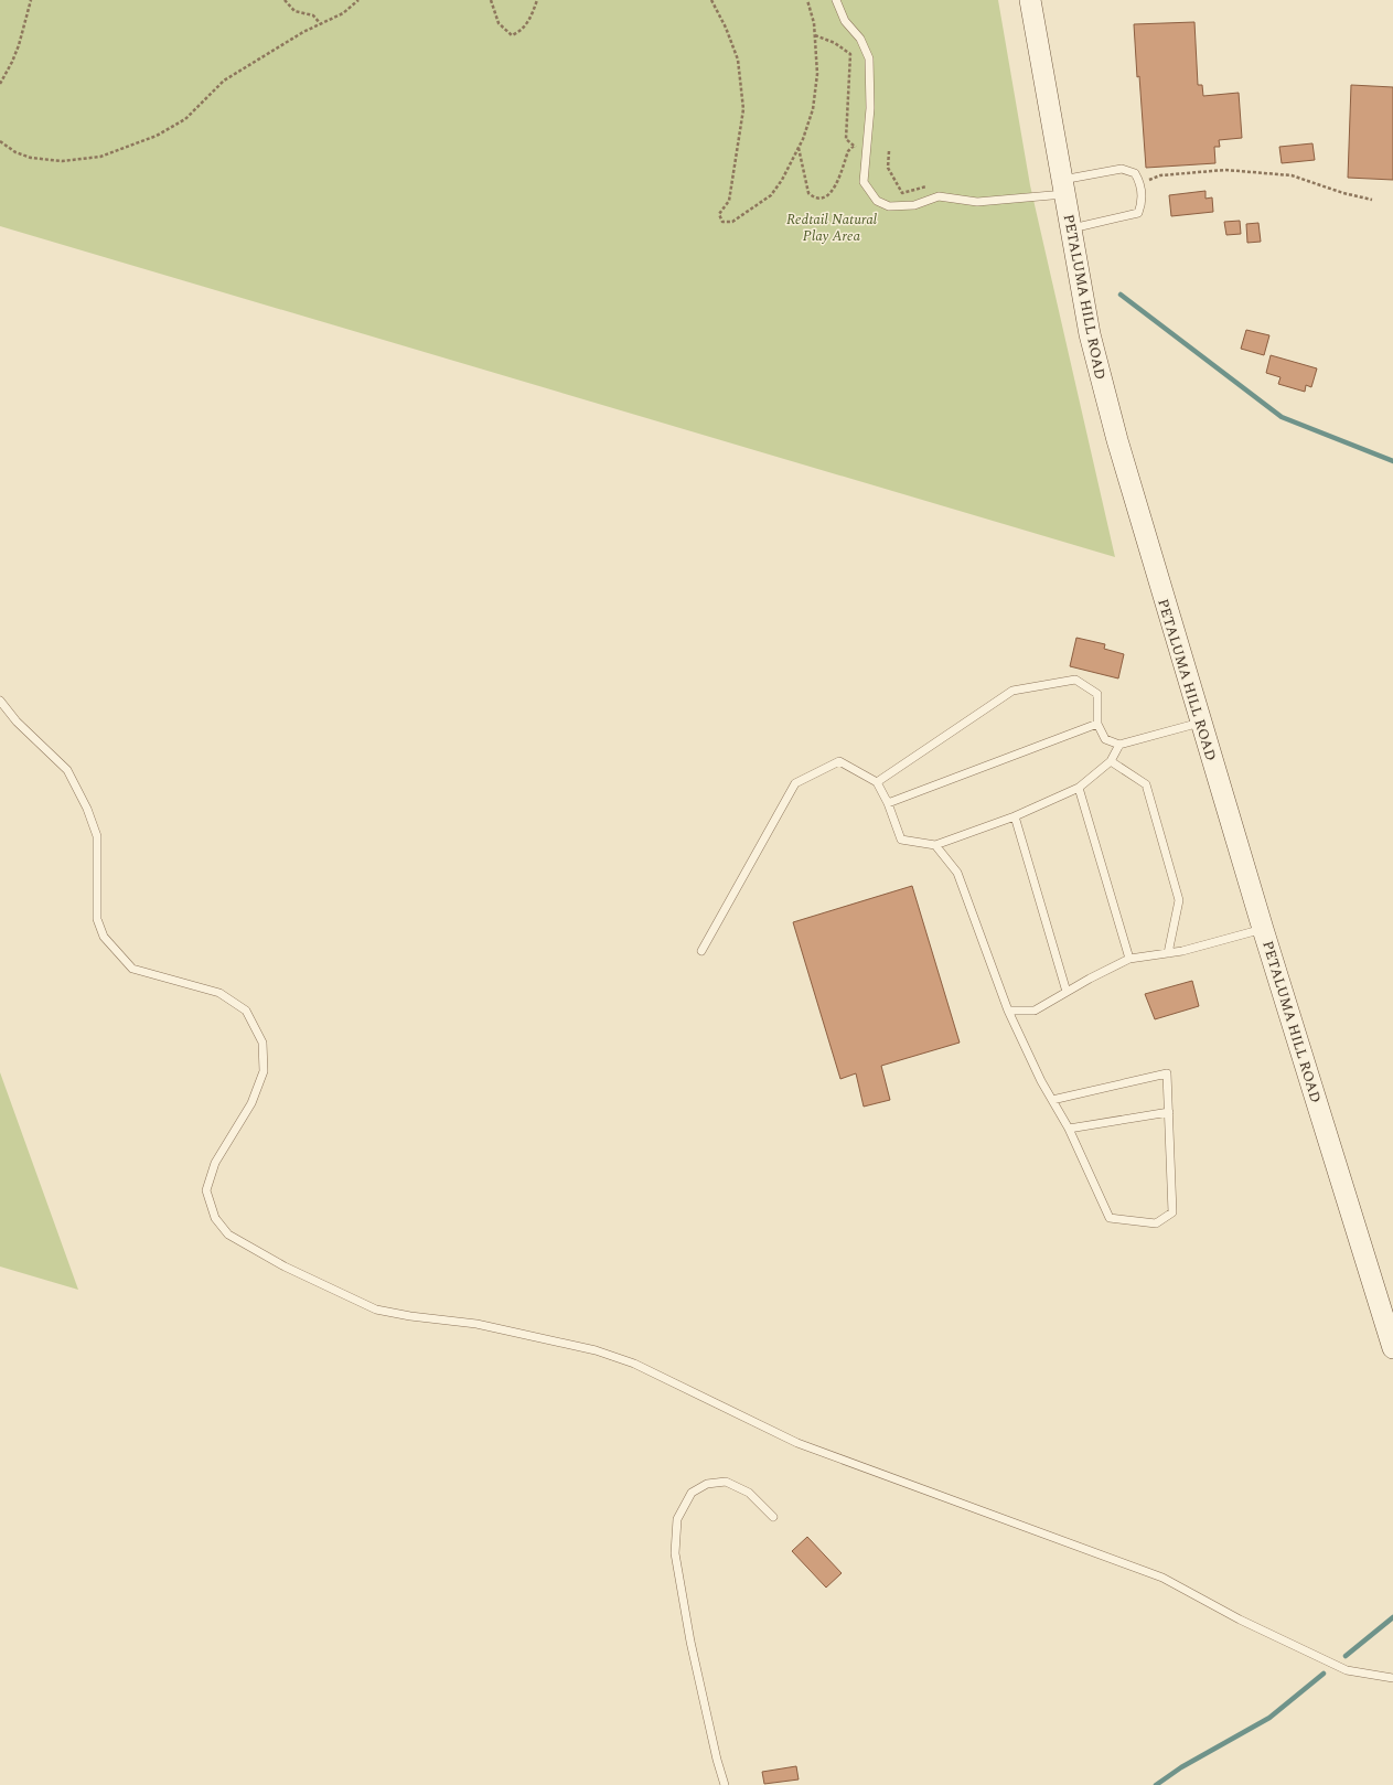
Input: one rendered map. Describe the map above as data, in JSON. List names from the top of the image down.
{
  "streets": {
    "main road": ["PETALUMA HILL ROAD"]
  },
  "parks": ["Redtail Natural Play Area"]
}
